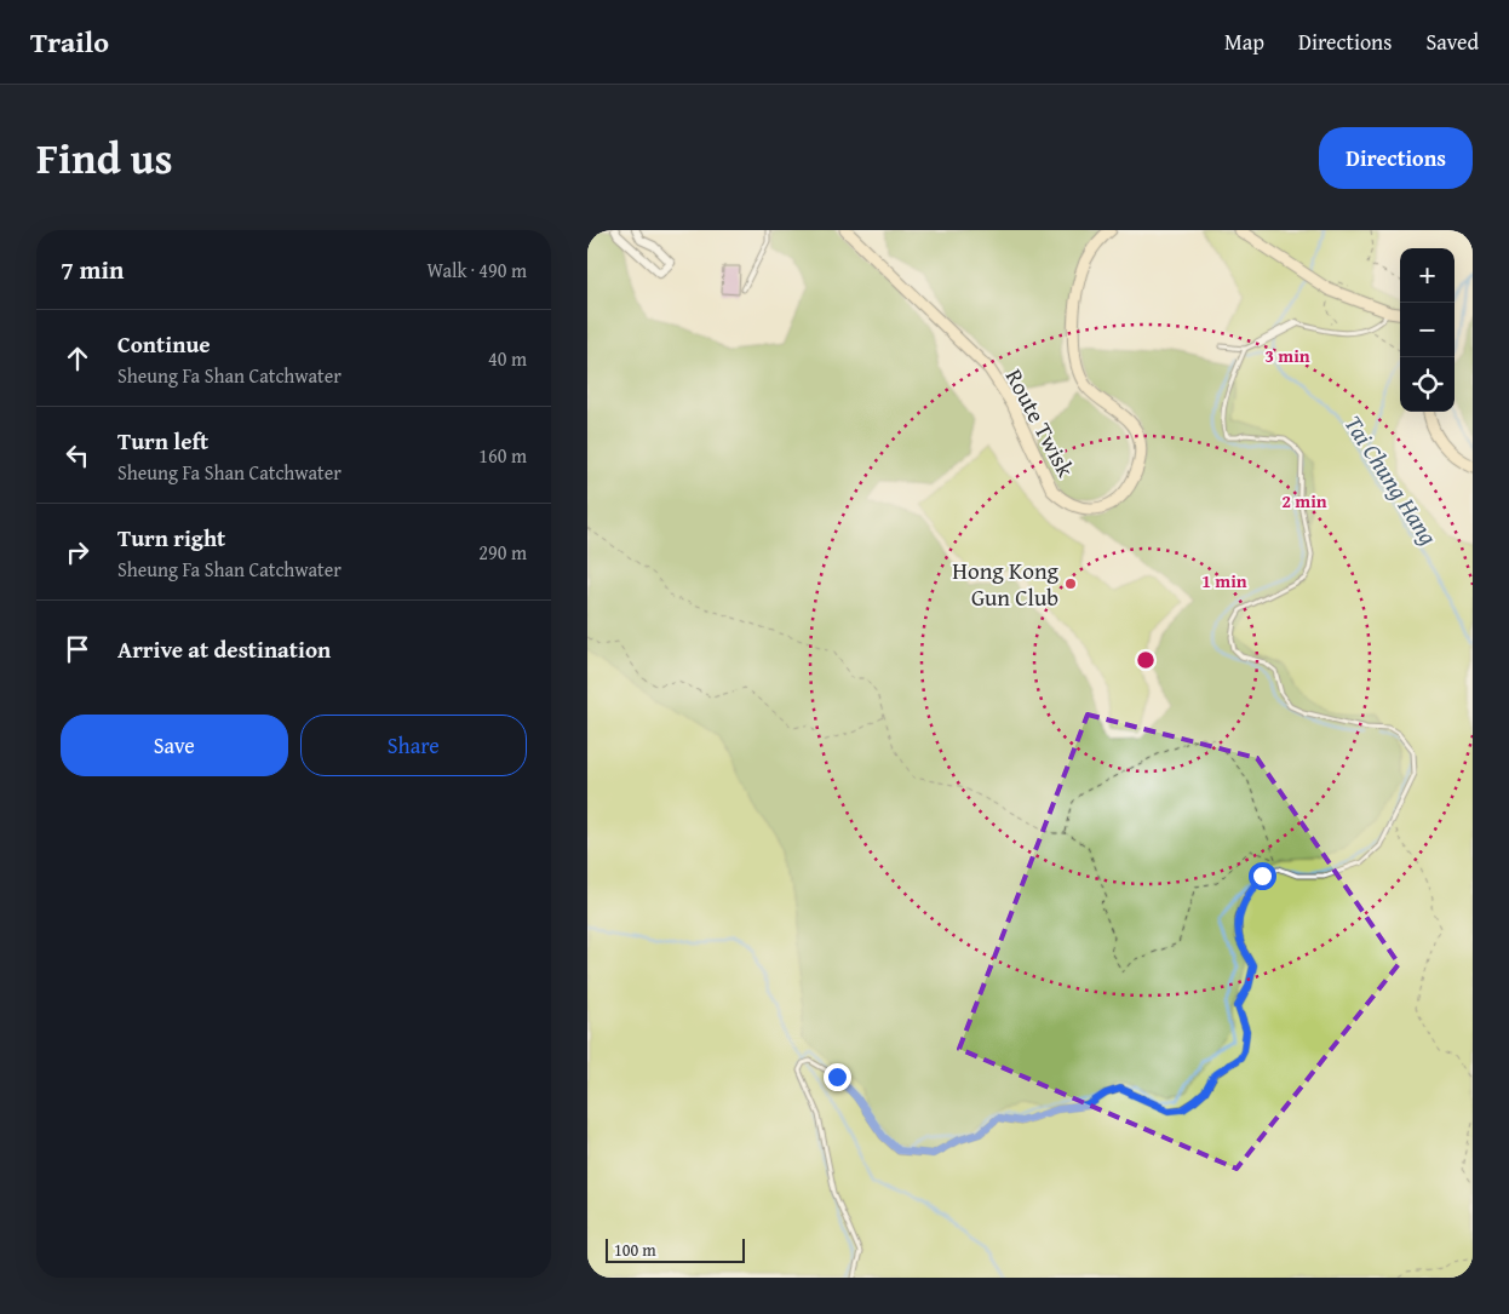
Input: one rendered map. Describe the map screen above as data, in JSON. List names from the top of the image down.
{
  "streets": {
    "main road": ["Route Twisk"]
  },
  "water": ["Tai Chung Hang"],
  "places": ["Hong Kong Gun Club"],
  "scale_bar": "100 m",
  "page": {
    "header": "Trailo",
    "nav": ["Map", "Directions", "Saved"],
    "title": "Find us",
    "buttons": [
      "Directions",
      ["Save", "Share"]
    ],
    "heading": ["7 min", "Walk · 490 m"],
    "map_buttons": ["+", "−"],
    "list": [
      ["Continue", "Sheung Fa Shan Catchwater", "40 m"],
      ["Turn left", "Sheung Fa Shan Catchwater", "160 m"],
      ["Turn right", "Sheung Fa Shan Catchwater", "290 m"],
      "Arrive at destination"
    ],
    "scale": "100 m"
  },
  "rings": ["3 min", "2 min", "1 min"]
}
